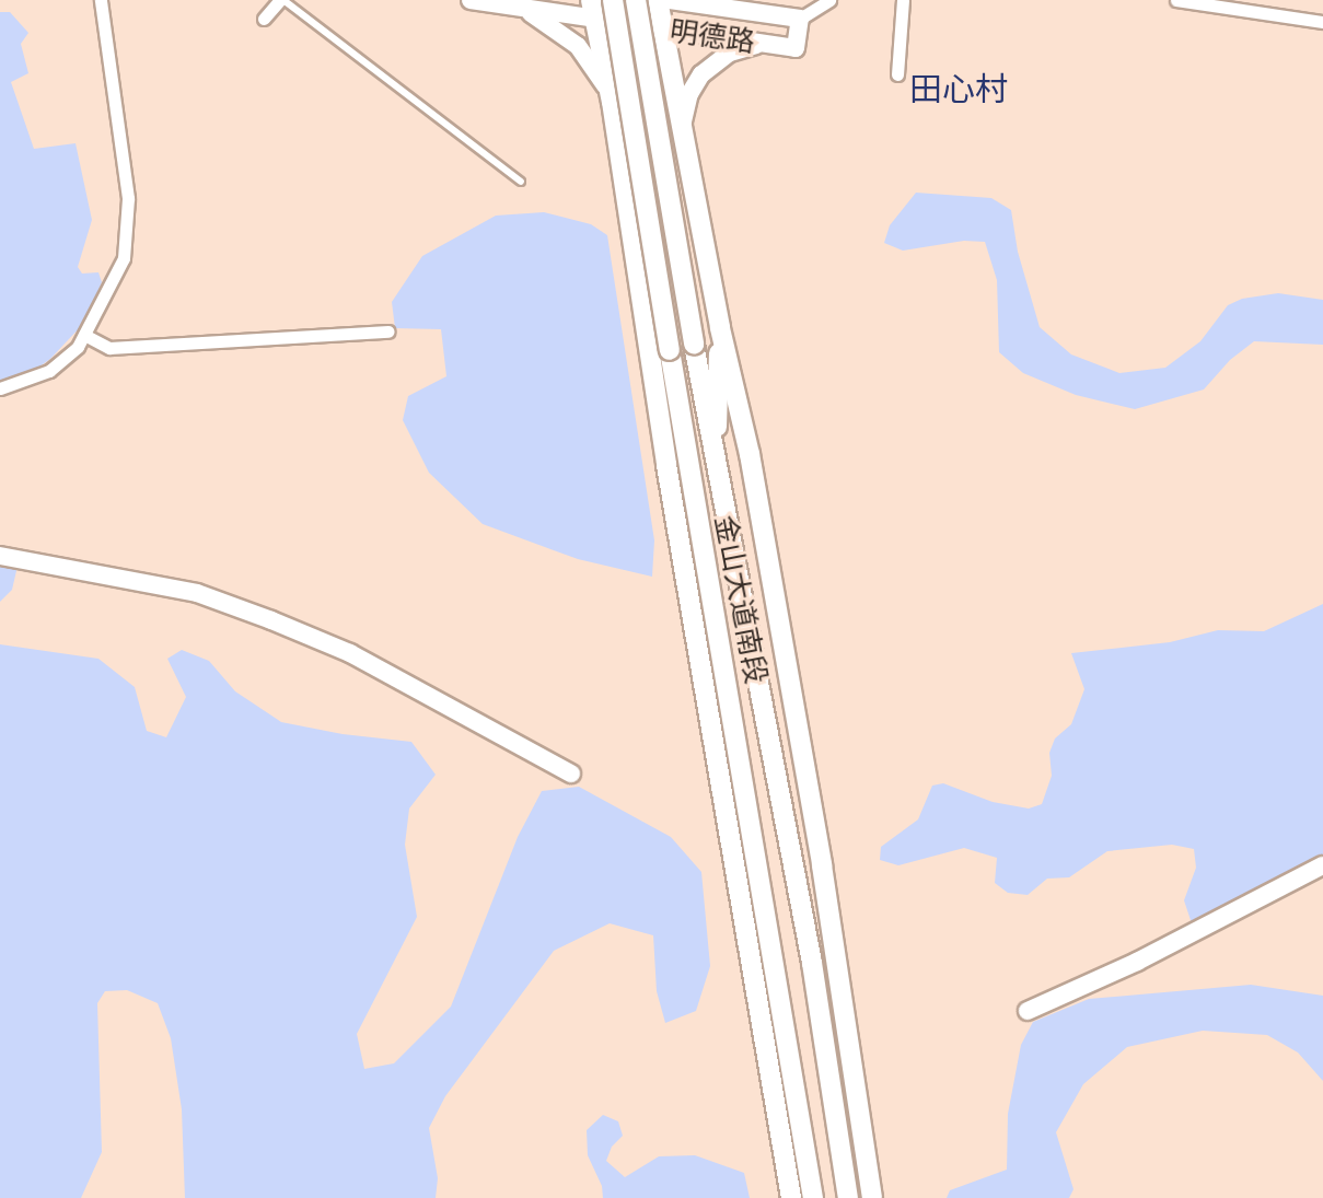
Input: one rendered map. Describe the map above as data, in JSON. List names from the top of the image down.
{
  "streets": {
    "main road": ["金山大道南段"],
    "street": ["明德路"]
  },
  "districts": ["田心村"]
}
